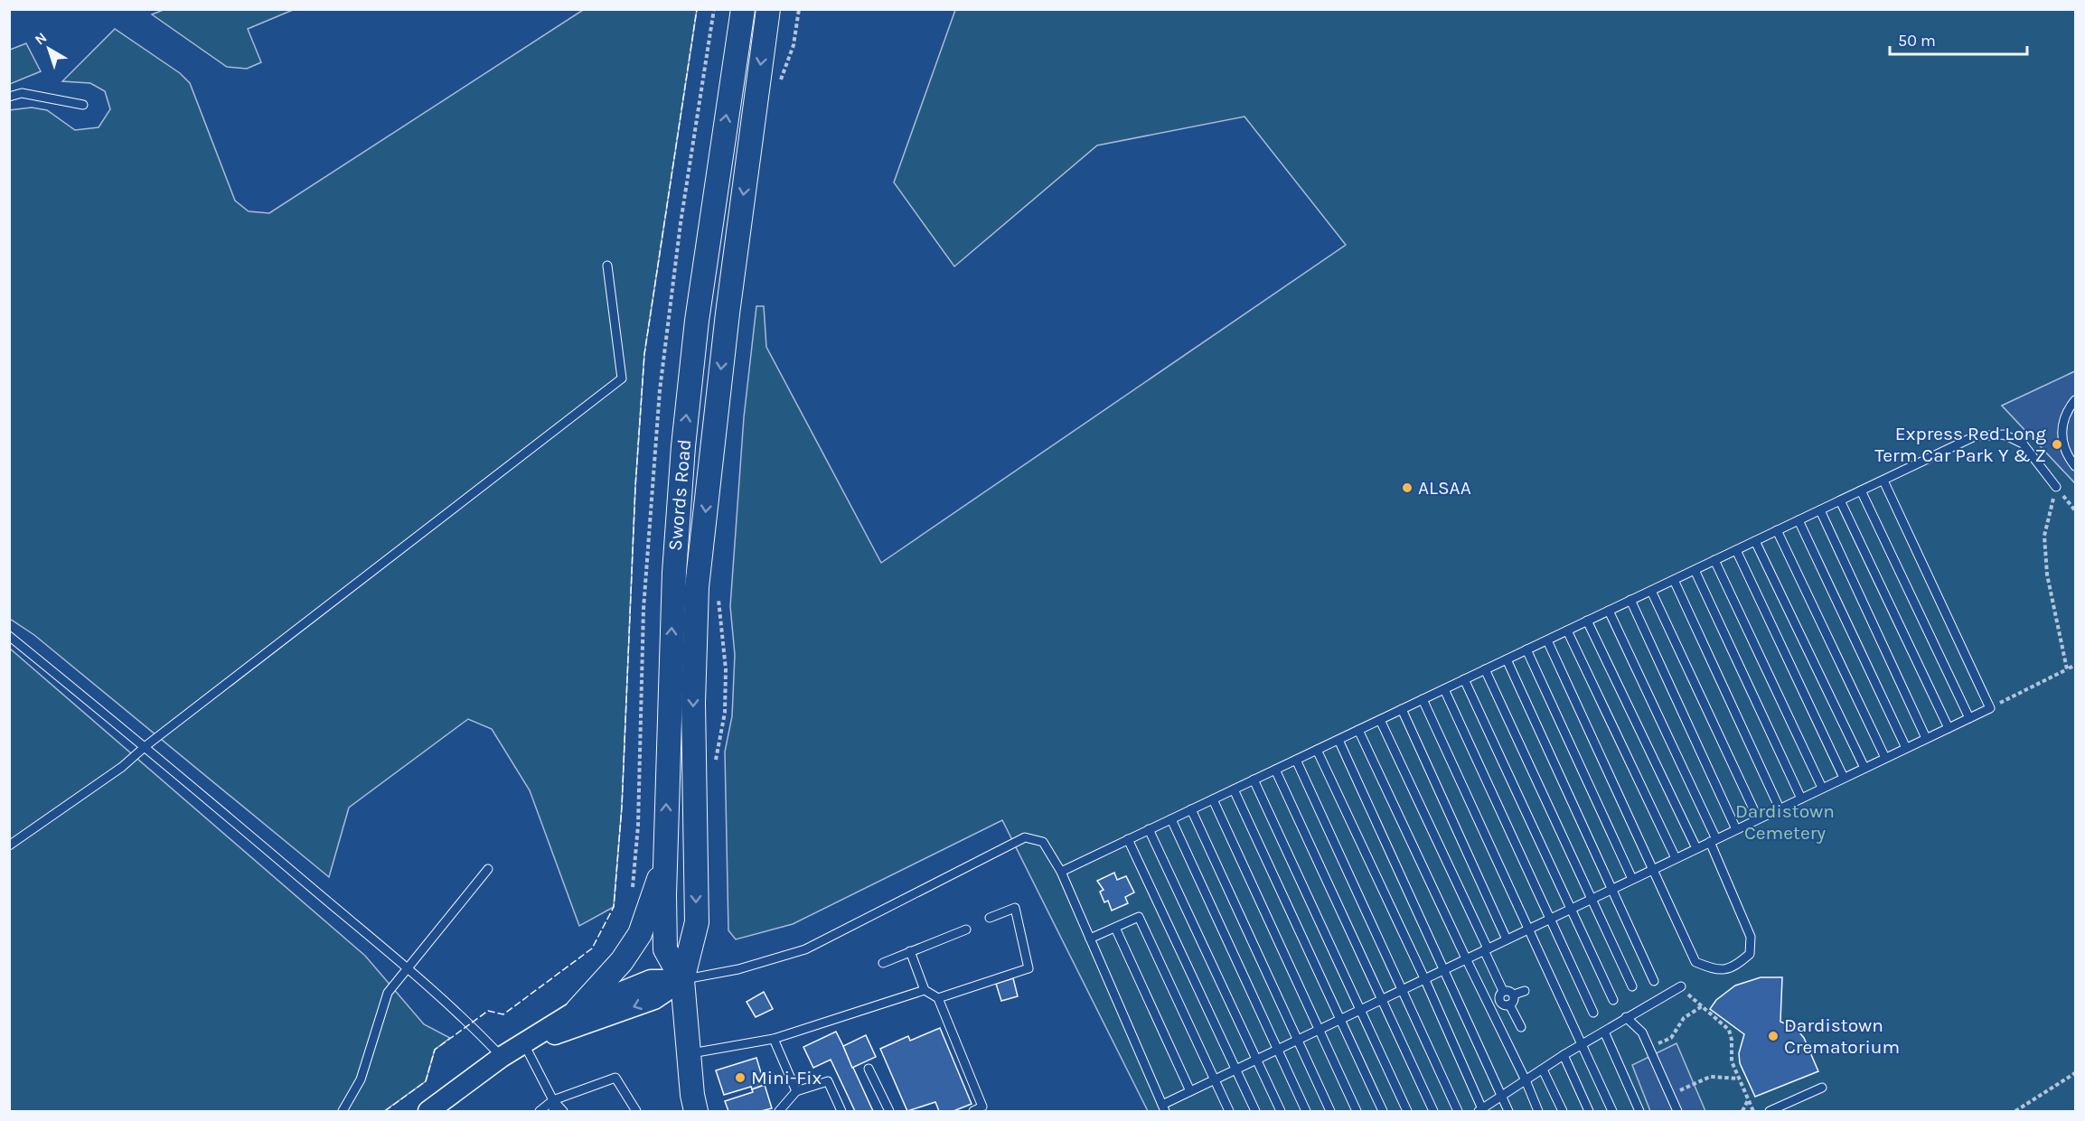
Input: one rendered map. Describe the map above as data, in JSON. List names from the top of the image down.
{
  "streets": {
    "main road": ["Swords Road"]
  },
  "parks": ["Dardistown Cemetery"],
  "places": [
    "Express Red Long Term Car Park Y & Z",
    "ALSAA",
    "Dardistown Crematorium",
    "Mini-Fix"
  ],
  "scale_bar": "50 m",
  "north": "top left"
}
